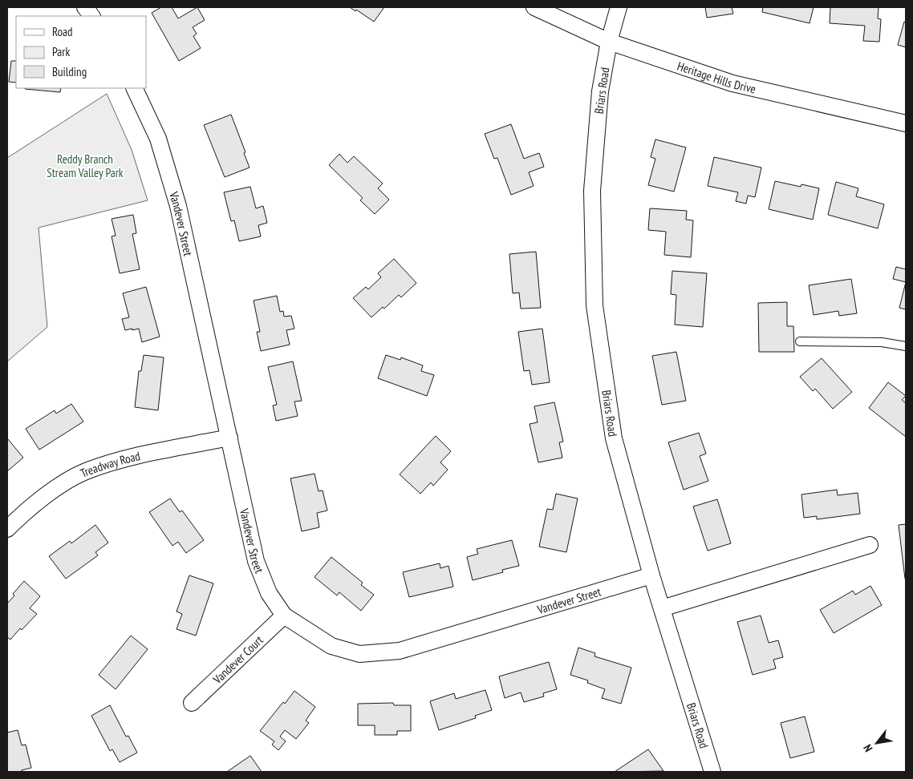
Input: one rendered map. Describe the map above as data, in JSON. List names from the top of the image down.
{
  "streets": {
    "street": [
      "Heritage Hills Drive",
      "Briars Road",
      "Vandever Street",
      "Treadway Road",
      "Vandever Court"
    ]
  },
  "crossings": [
    ["Heritage Hills Drive", "Briars Road"],
    ["Briars Road", "Vandever Street"],
    ["Vandever Street", "Treadway Road"],
    ["Vandever Street", "Vandever Court"]
  ],
  "parks": ["Reddy Branch Stream Valley Park"],
  "legend": ["Road", "Park", "Building"],
  "north": "bottom left"
}
